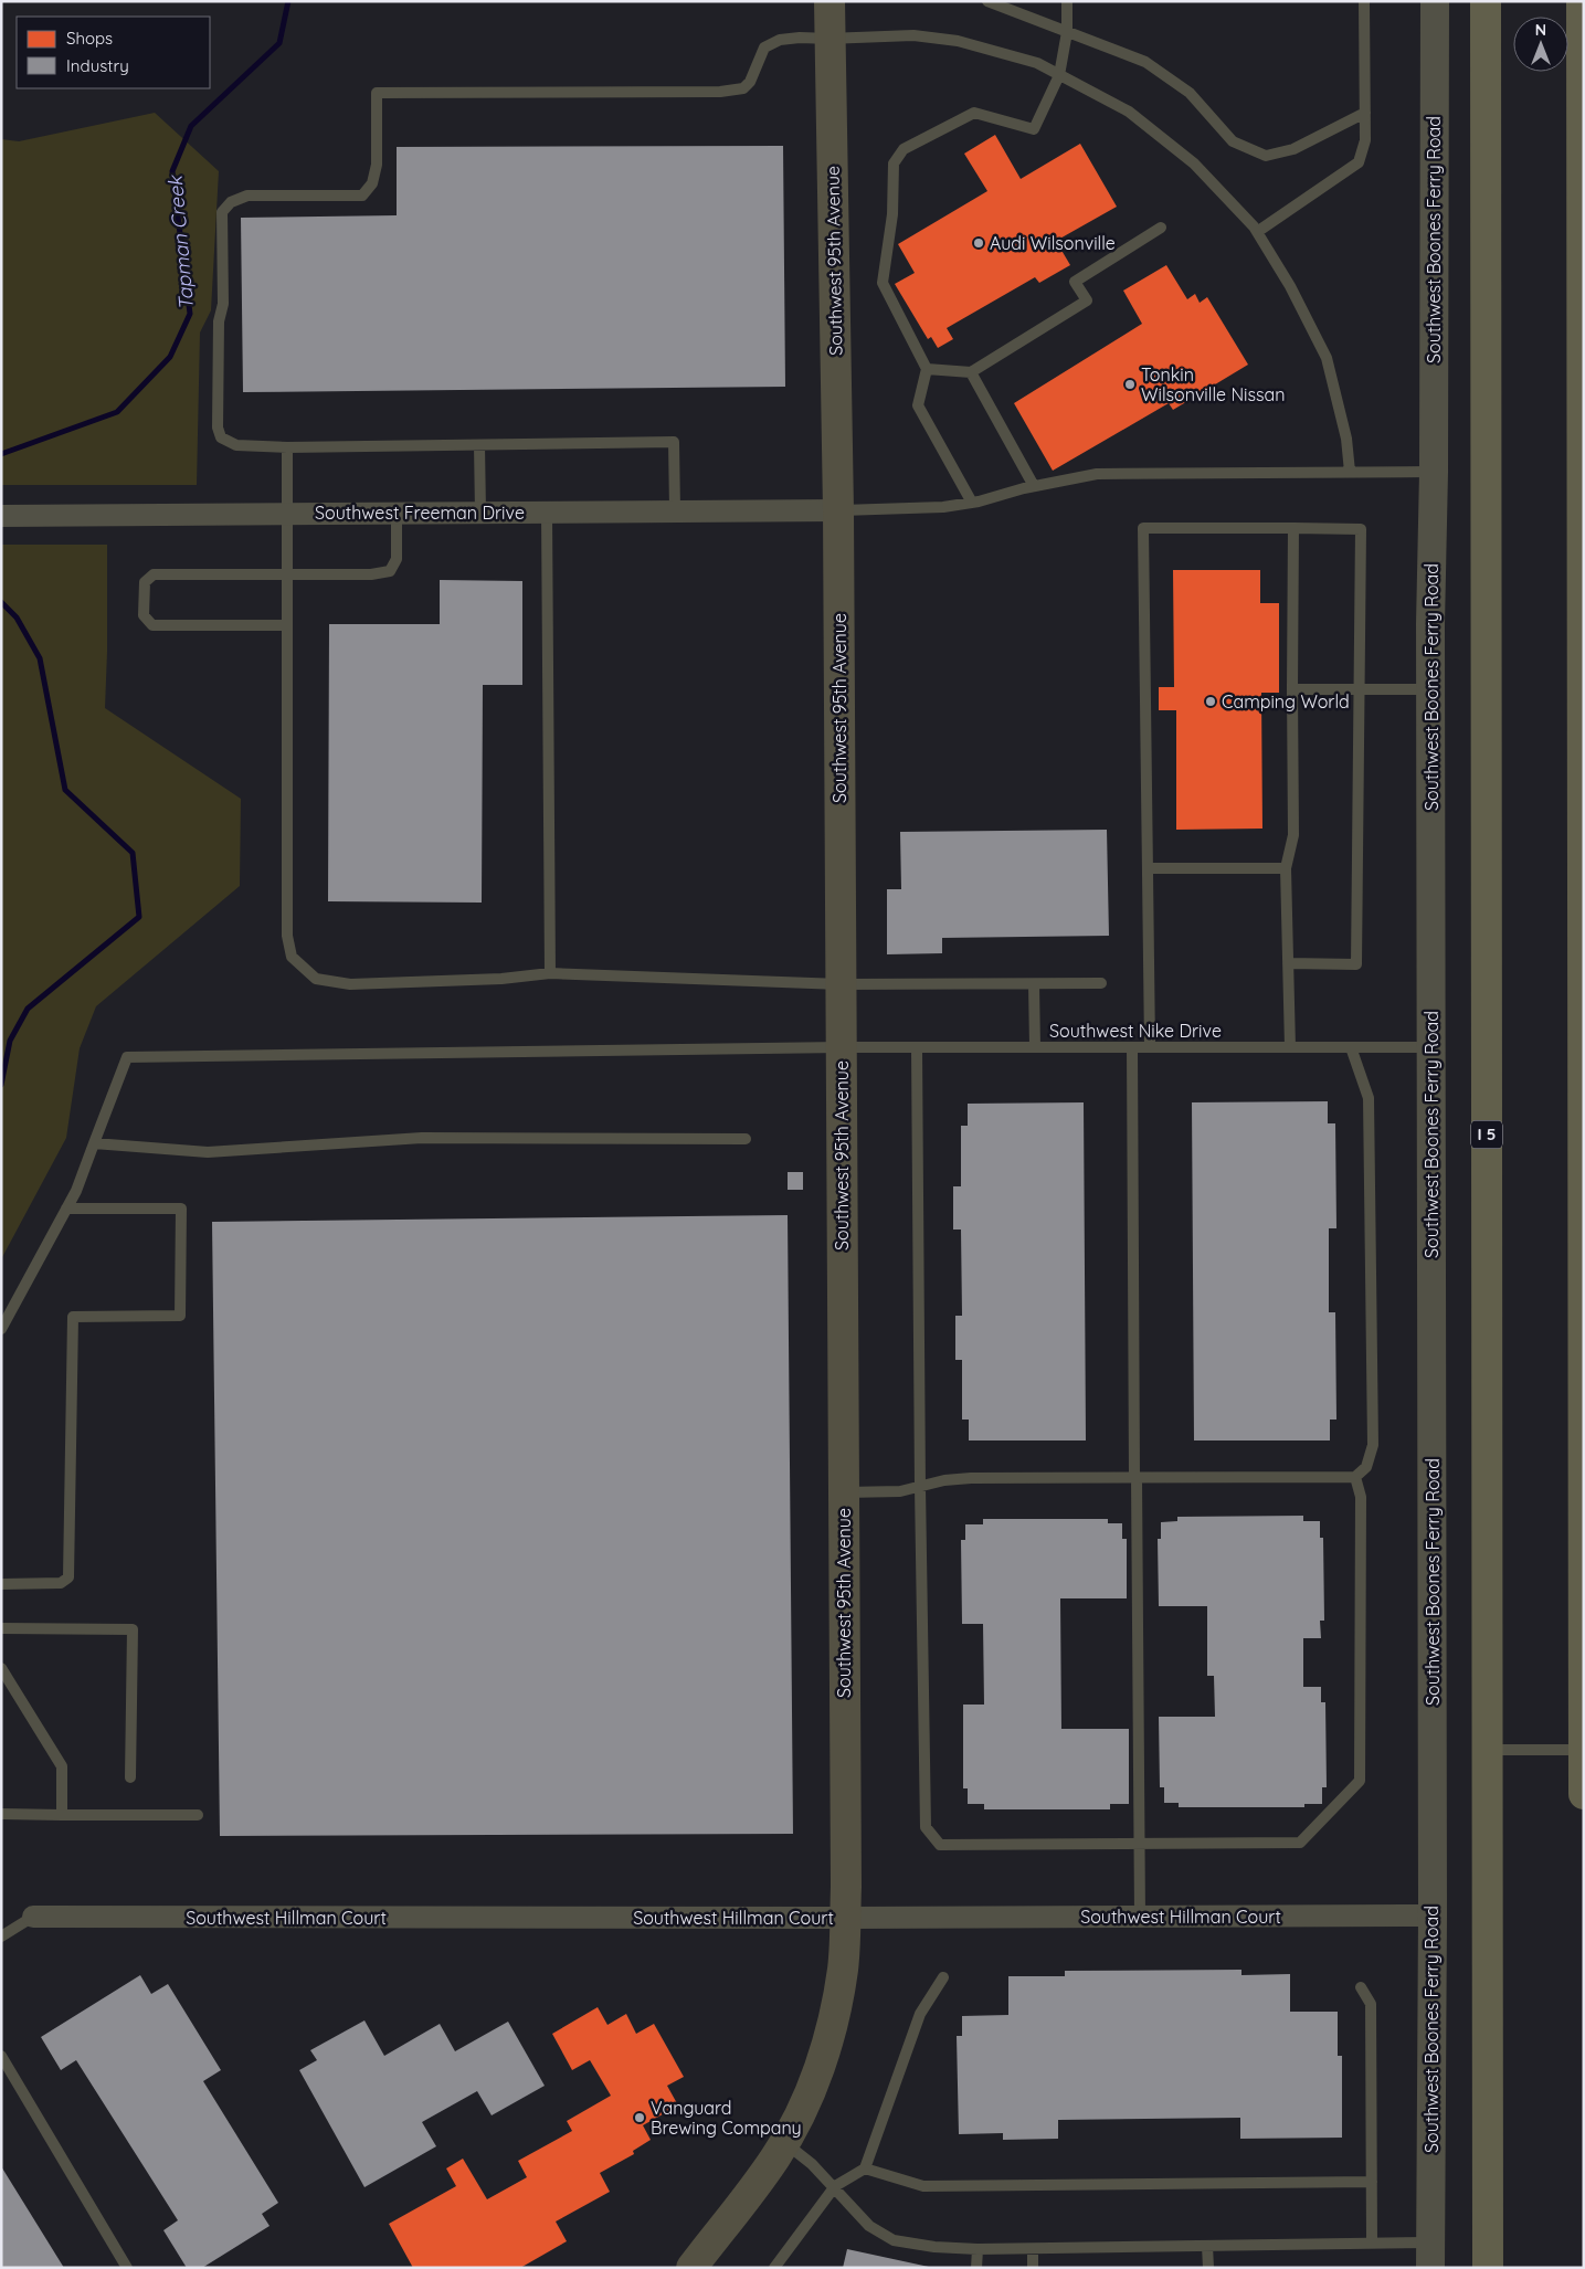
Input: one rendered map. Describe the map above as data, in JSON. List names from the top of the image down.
{
  "streets": {
    "highway": ["I 5"],
    "main road": ["Southwest 95th Avenue"],
    "street": ["Southwest Boones Ferry Road", "Southwest Freeman Drive", "Southwest Hillman Court"],
    "lane": ["Southwest Nike Drive"]
  },
  "crossings": [
    ["Southwest Boones Ferry Road", "Southwest Nike Drive"],
    ["Southwest Boones Ferry Road", "Southwest Hillman Court"],
    ["Southwest 95th Avenue", "Southwest Freeman Drive"],
    ["Southwest 95th Avenue", "Southwest Nike Drive"],
    ["Southwest 95th Avenue", "Southwest Hillman Court"]
  ],
  "water": ["Tapman Creek"],
  "places": [
    "Audi Wilsonville",
    "Tonkin Wilsonville Nissan",
    "Camping World",
    "Vanguard Brewing Company"
  ],
  "legend": ["Shops", "Industry"],
  "north": "top"
}
